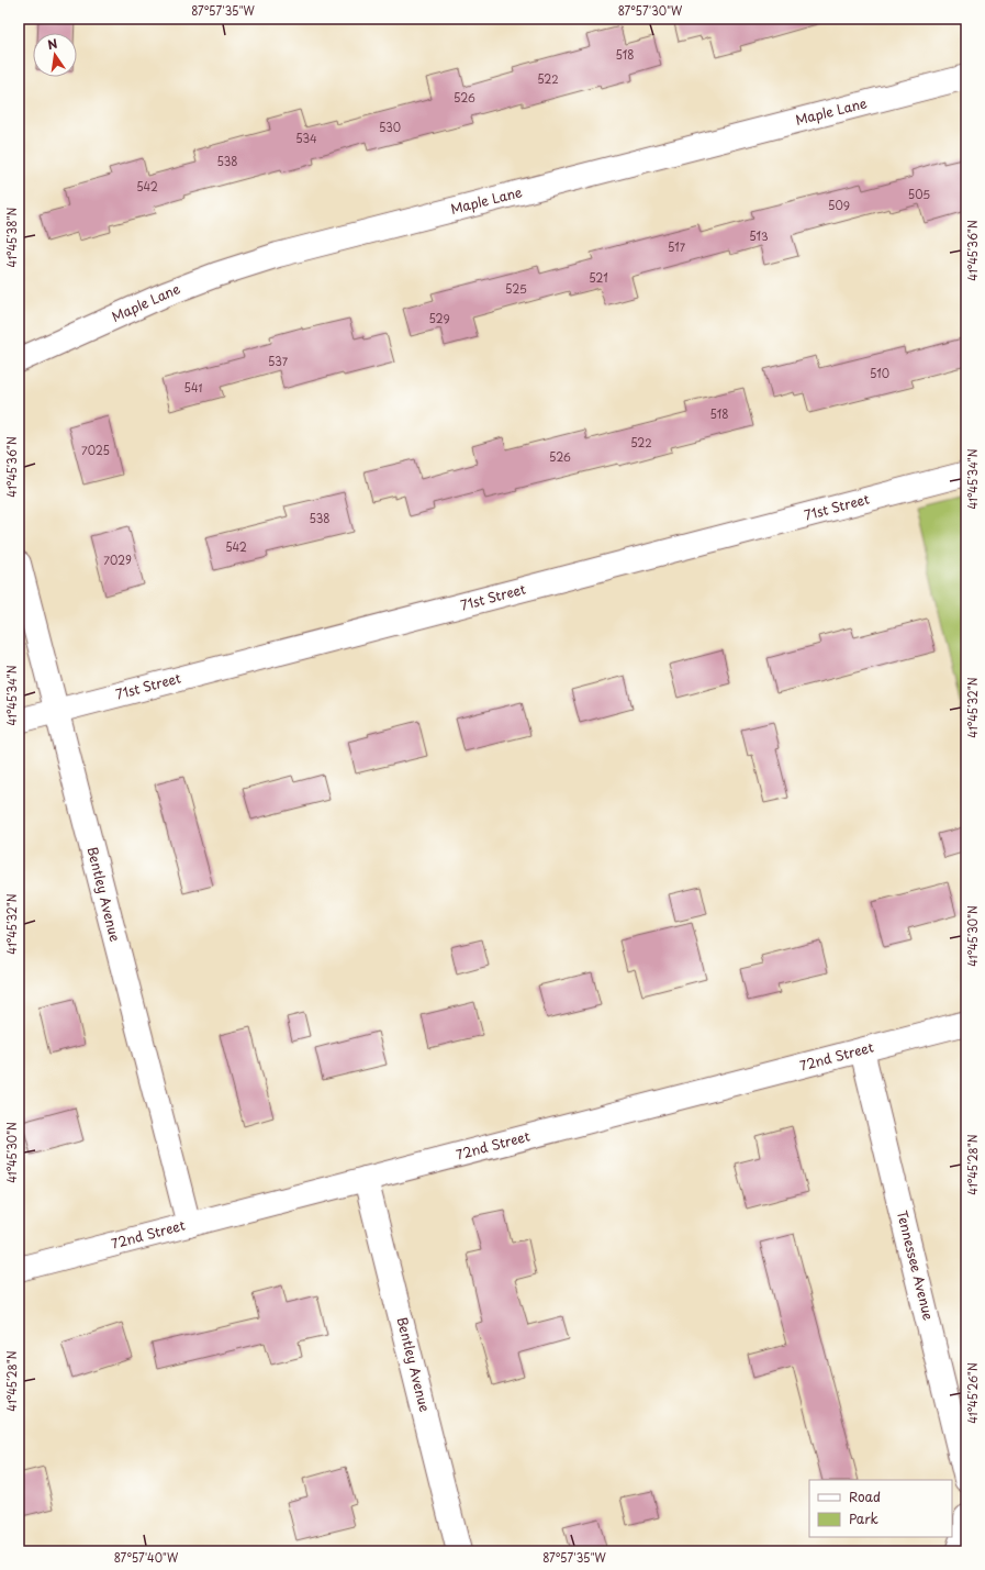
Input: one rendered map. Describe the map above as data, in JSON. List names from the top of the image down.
{
  "streets": {
    "street": [
      "Maple Lane",
      "71st Street",
      "Bentley Avenue",
      "72nd Street",
      "Tennessee Avenue"
    ]
  },
  "crossings": [
    ["71st Street", "Bentley Avenue"],
    ["Bentley Avenue", "72nd Street"],
    ["72nd Street", "Tennessee Avenue"]
  ],
  "house_numbers": [
    "518",
    "522",
    "526",
    "530",
    "534",
    "538",
    "542",
    "505",
    "509",
    "513",
    "517",
    "521",
    "525",
    "529",
    "537",
    "510",
    "541",
    "518",
    "522",
    "7025",
    "526",
    "538",
    "542",
    "7029"
  ],
  "legend": ["Road", "Park"],
  "north": "top",
  "coordinates": [
    "87°57'35\"W",
    "87°57'30\"W",
    "41°45'38\"N",
    "41°45'36\"N",
    "41°45'34\"N",
    "41°45'32\"N",
    "41°45'30\"N",
    "41°45'28\"N",
    "41°45'26\"N",
    "87°57'40\"W"
  ]
}
